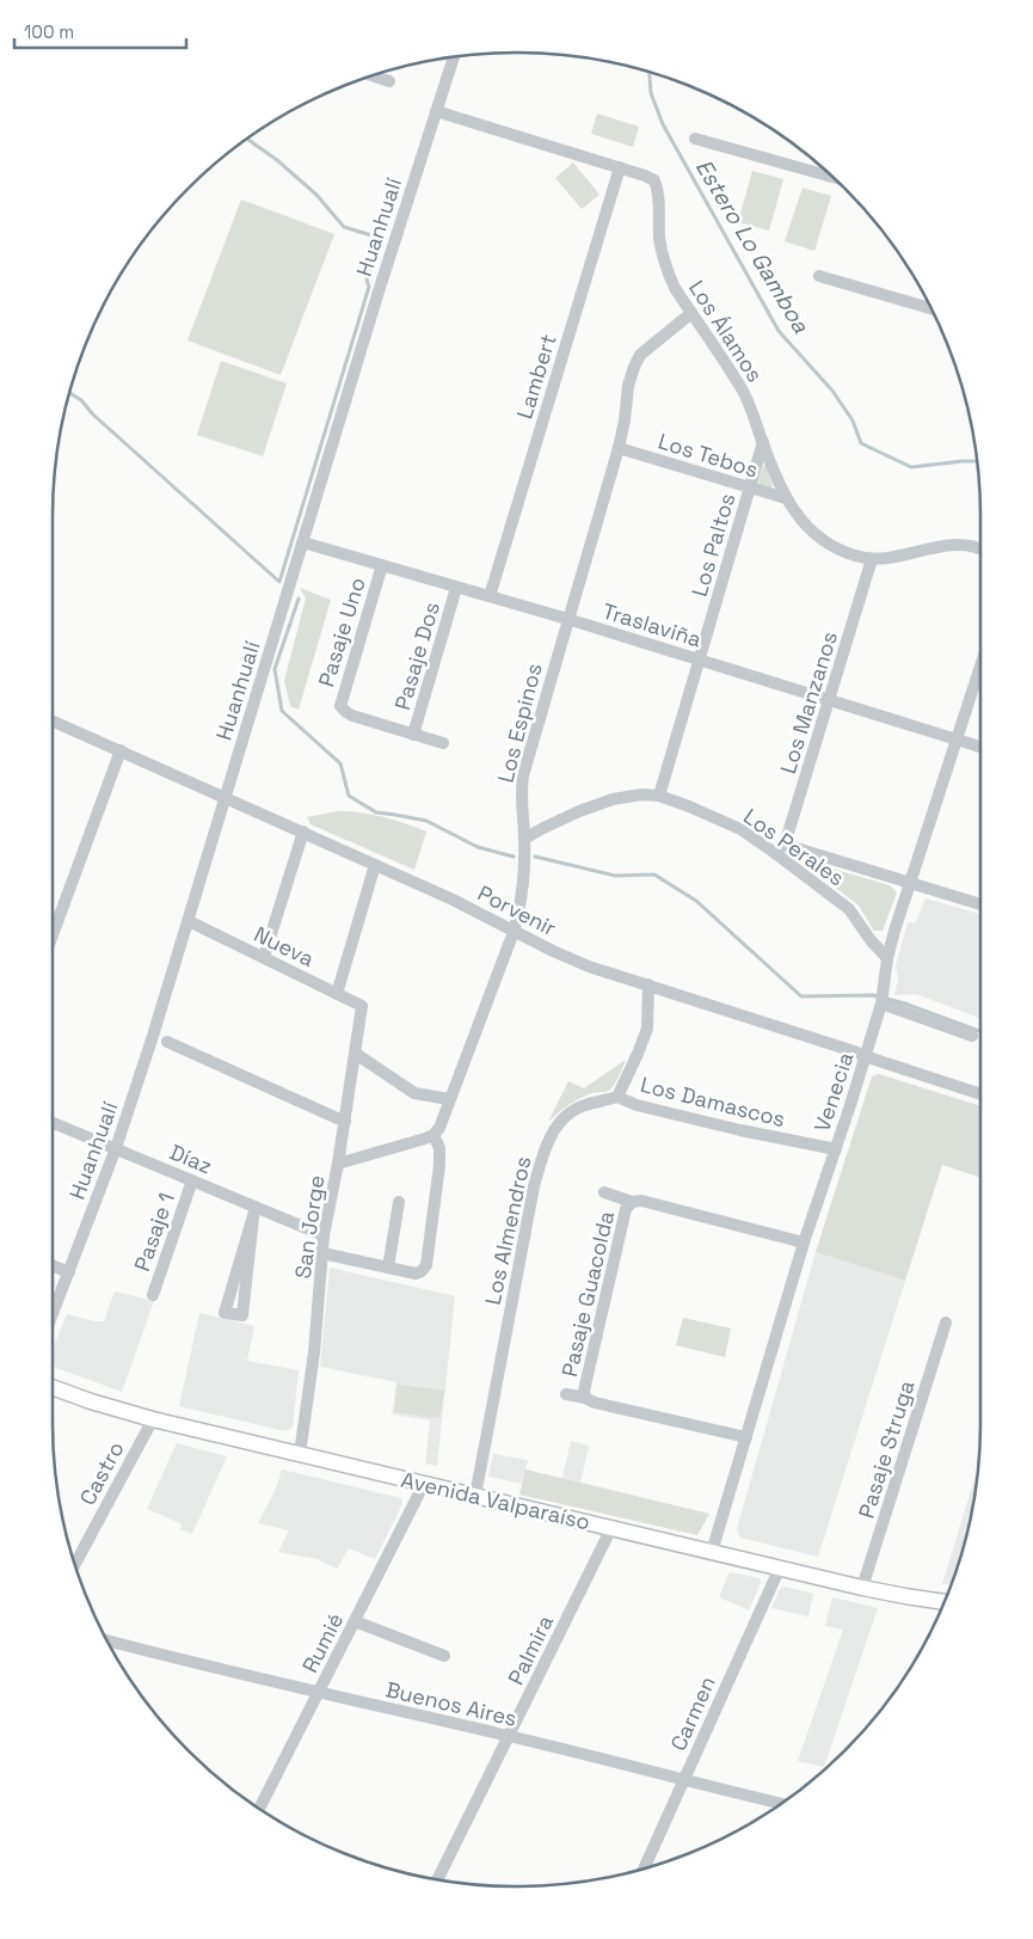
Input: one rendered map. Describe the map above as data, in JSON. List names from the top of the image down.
{
  "streets": {
    "main road": ["Avenida Valparaíso"],
    "street": [
      "Huanhualí",
      "Los Álamos",
      "Lambert",
      "Los Tebos",
      "Los Paltos",
      "Traslaviña",
      "Pasaje Uno",
      "Pasaje Dos",
      "Los Manzanos",
      "Los Espinos",
      "Los Perales",
      "Porvenir",
      "Nueva",
      "Venecia",
      "Los Damascos",
      "Díaz",
      "San Jorge",
      "Los Almendros",
      "Pasaje 1",
      "Pasaje Guacolda",
      "Pasaje Struga",
      "Castro",
      "Rumié",
      "Palmira",
      "Buenos Aires",
      "Carmen"
    ]
  },
  "crossings": [
    ["Huanhualí", "Los Álamos"],
    ["Huanhualí", "Traslaviña"],
    ["Huanhualí", "Porvenir"],
    ["Huanhualí", "Nueva"],
    ["Huanhualí", "Díaz"],
    ["Los Álamos", "Lambert"],
    ["Los Álamos", "Los Tebos"],
    ["Los Álamos", "Los Paltos"],
    ["Los Álamos", "Los Manzanos"],
    ["Los Álamos", "Los Espinos"],
    ["Lambert", "Traslaviña"],
    ["Los Tebos", "Los Paltos"],
    ["Los Tebos", "Los Espinos"],
    ["Los Paltos", "Traslaviña"],
    ["Los Paltos", "Los Perales"],
    ["Traslaviña", "Pasaje Uno"],
    ["Traslaviña", "Pasaje Dos"],
    ["Traslaviña", "Los Manzanos"],
    ["Traslaviña", "Los Espinos"],
    ["Traslaviña", "Venecia"],
    ["Pasaje Uno", "Pasaje Dos"],
    ["Los Manzanos", "Los Perales"],
    ["Los Espinos", "Los Perales"],
    ["Los Espinos", "Porvenir"],
    ["Los Perales", "Venecia"],
    ["Porvenir", "Venecia"],
    ["Nueva", "San Jorge"],
    ["Venecia", "Los Damascos"],
    ["Venecia", "Pasaje Guacolda"],
    ["Venecia", "Avenida Valparaíso"],
    ["Los Damascos", "Los Almendros"],
    ["Díaz", "San Jorge"],
    ["Díaz", "Pasaje 1"],
    ["San Jorge", "Avenida Valparaíso"],
    ["Los Almendros", "Avenida Valparaíso"],
    ["Pasaje Struga", "Avenida Valparaíso"],
    ["Castro", "Avenida Valparaíso"],
    ["Avenida Valparaíso", "Rumié"],
    ["Avenida Valparaíso", "Palmira"],
    ["Avenida Valparaíso", "Carmen"],
    ["Rumié", "Buenos Aires"],
    ["Palmira", "Buenos Aires"],
    ["Buenos Aires", "Carmen"]
  ],
  "water": ["Estero Lo Gamboa"],
  "scale_bar": "100 m"
}
